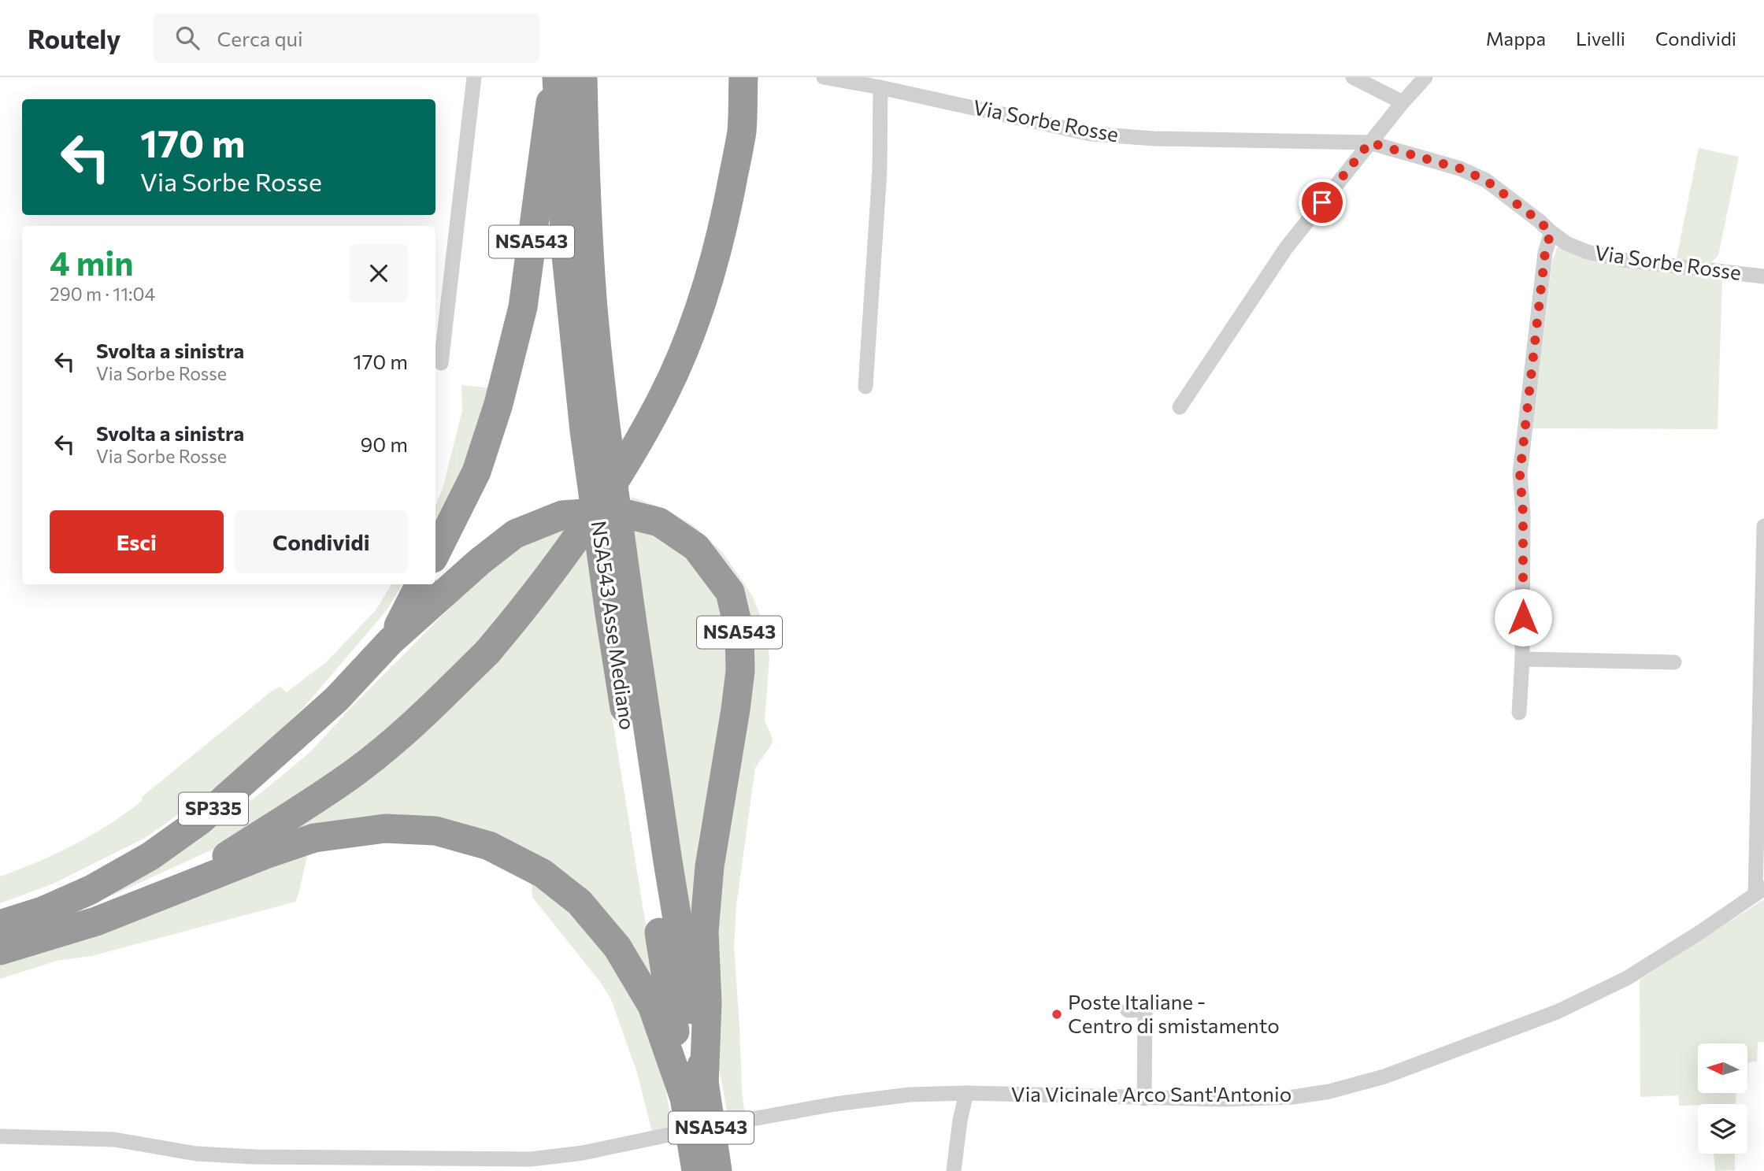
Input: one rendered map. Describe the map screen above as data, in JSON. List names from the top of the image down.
{
  "streets": {
    "highway": ["NSA543", "NSA543 Asse Mediano", "SP335"],
    "street": ["Via Sorbe Rosse", "Via Vicinale Arco Sant'Antonio"]
  },
  "crossings": [
    ["NSA543", "NSA543 Asse Mediano"],
    ["NSA543", "SP335"]
  ],
  "places": ["Poste Italiane - Centro di smistamento"],
  "north": "left",
  "page": {
    "header": "Routely",
    "search": "Cerca qui",
    "nav": ["Mappa", "Livelli", "Condividi"],
    "turn": ["170 m", "Via Sorbe Rosse"],
    "heading": ["4 min", "290 m · 11:04"],
    "list": [
      {
        "name": "Svolta a sinistra",
        "note": "Via Sorbe Rosse",
        "value": "170 m"
      },
      {
        "name": "Svolta a sinistra",
        "note": "Via Sorbe Rosse",
        "value": "90 m"
      }
    ],
    "buttons": ["Esci", "Condividi"]
  }
}
